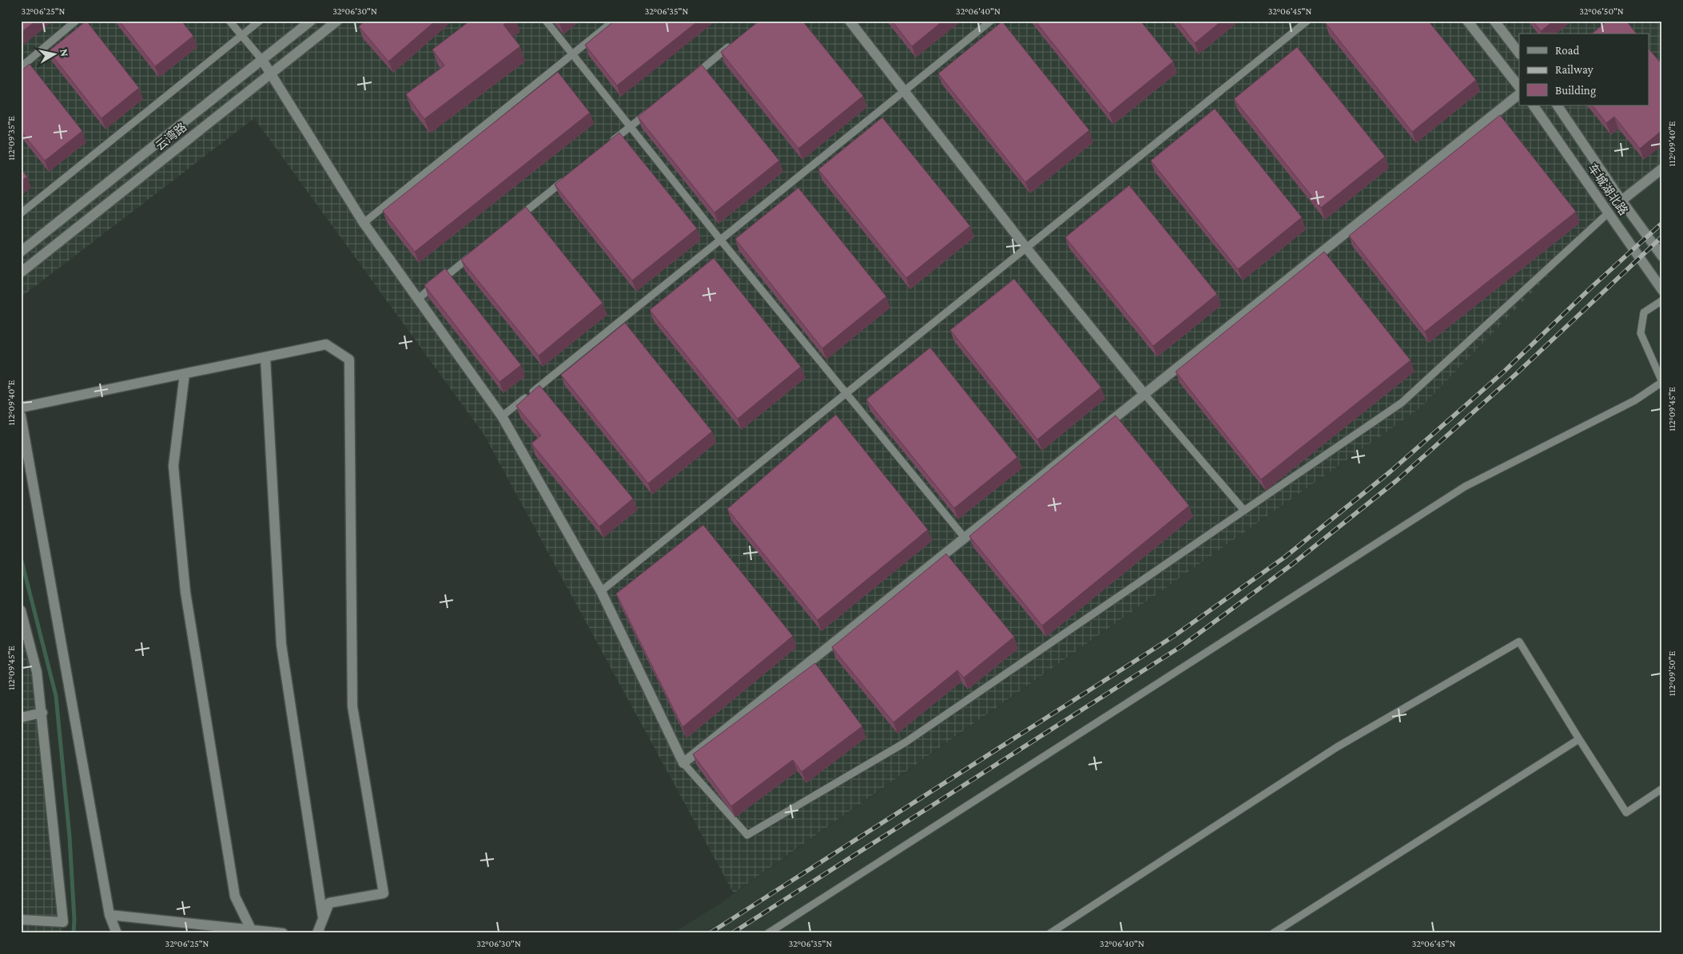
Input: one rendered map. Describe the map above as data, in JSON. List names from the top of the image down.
{
  "streets": {
    "street": ["云湾路", "车城湖北路"]
  },
  "legend": ["Road", "Railway", "Building"],
  "north": "right",
  "coordinates": [
    "32°06'25\"N",
    "32°06'30\"N",
    "32°06'35\"N",
    "32°06'40\"N",
    "32°06'45\"N",
    "32°06'50\"N",
    "112°09'35\"E",
    "112°09'40\"E",
    "112°09'45\"E",
    "112°09'50\"E"
  ]
}
